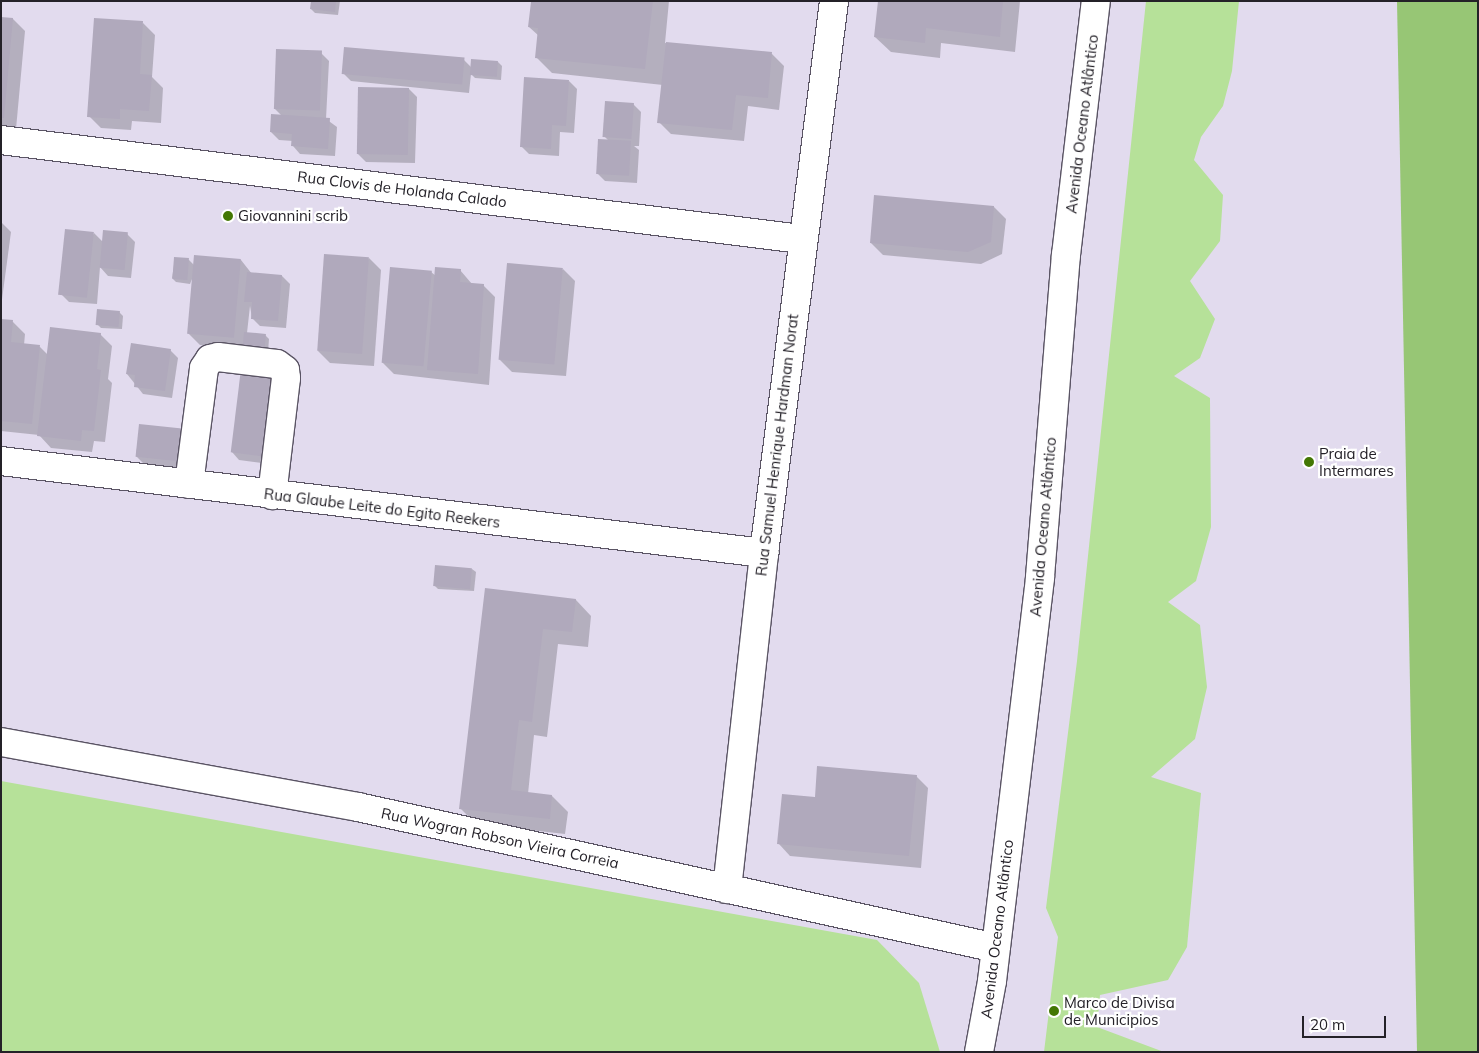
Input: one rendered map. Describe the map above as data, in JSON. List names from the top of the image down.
{
  "streets": {
    "street": [
      "Avenida Oceano Atlântico",
      "Rua Clovis de Holanda Calado",
      "Rua Samuel Henrique Hardman Norat",
      "Rua Glaube Leite do Egito Reekers",
      "Rua Wogran Robson Vieira Correia"
    ]
  },
  "crossings": [
    ["Avenida Oceano Atlântico", "Rua Wogran Robson Vieira Correia"],
    ["Rua Clovis de Holanda Calado", "Rua Samuel Henrique Hardman Norat"],
    ["Rua Samuel Henrique Hardman Norat", "Rua Glaube Leite do Egito Reekers"],
    ["Rua Samuel Henrique Hardman Norat", "Rua Wogran Robson Vieira Correia"]
  ],
  "places": ["Giovannini scrib", "Praia de Intermares", "Marco de Divisa de Municipios"],
  "scale_bar": "20 m"
}
